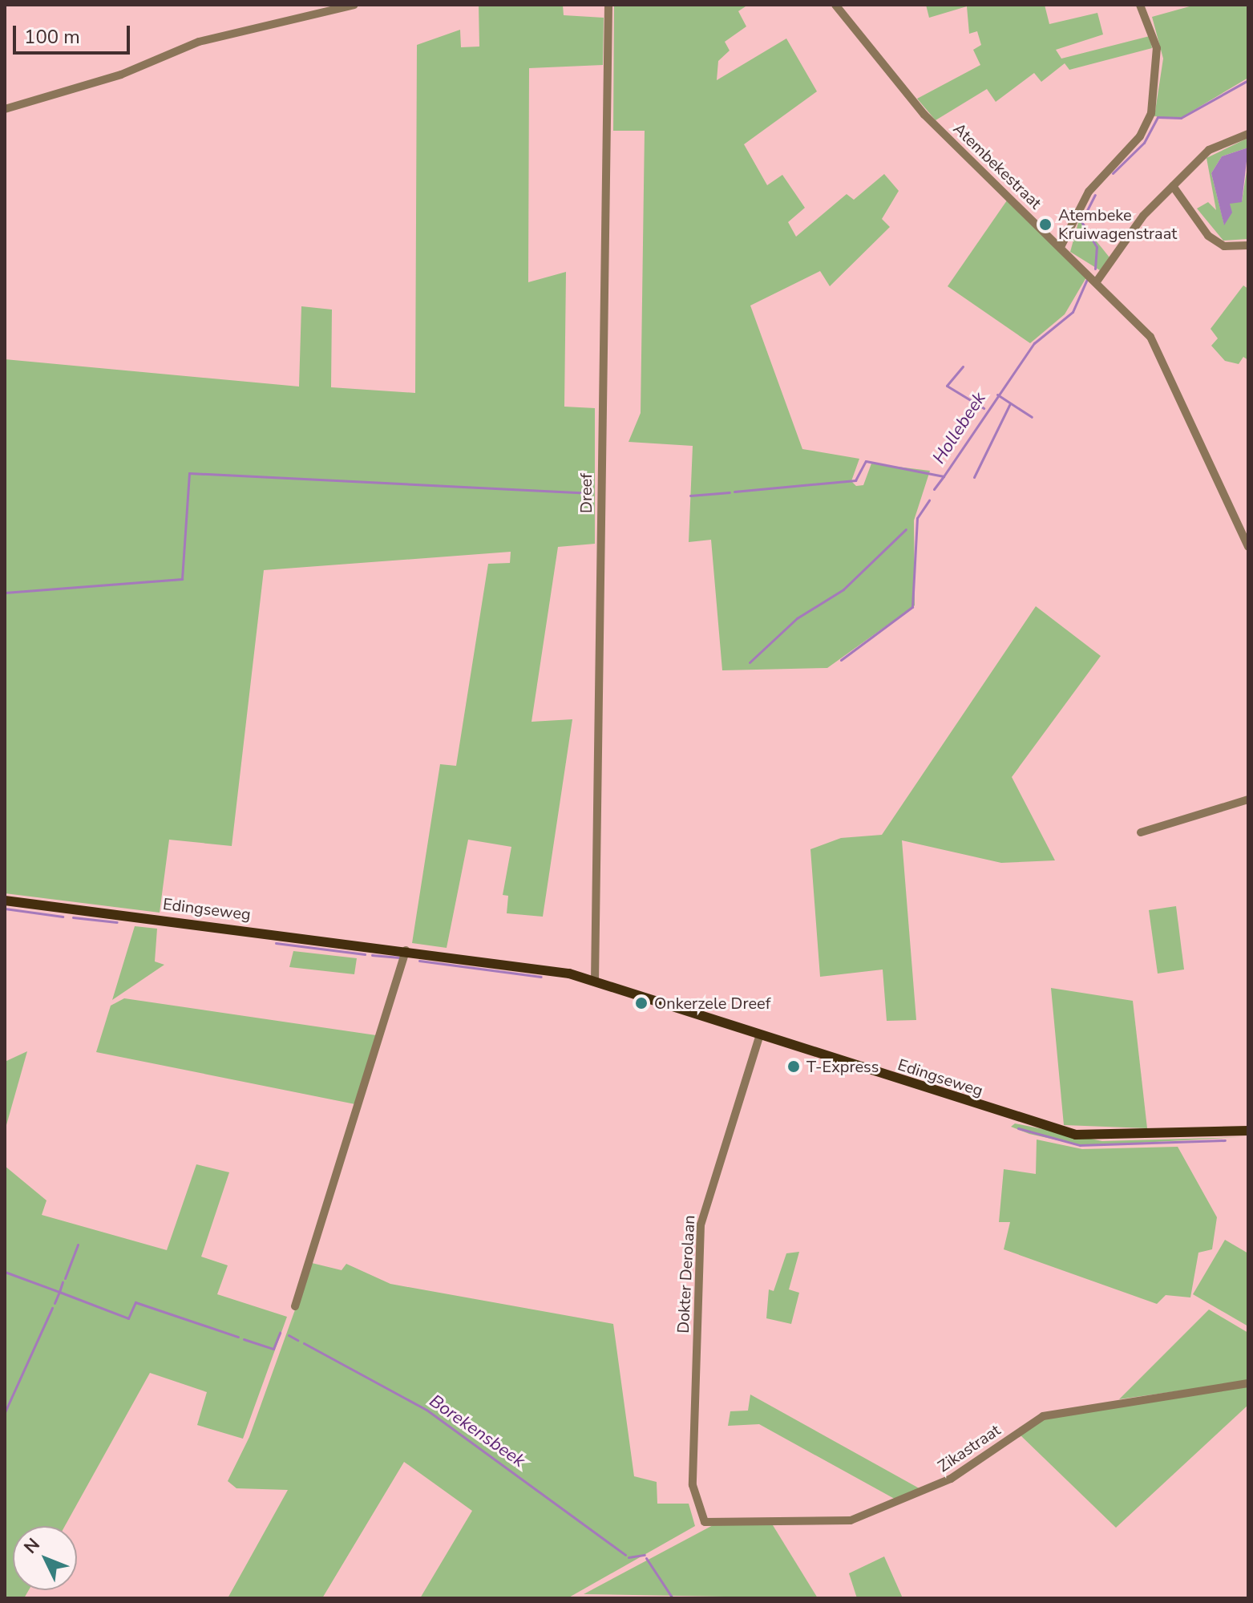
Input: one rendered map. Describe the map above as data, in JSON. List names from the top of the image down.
{
  "streets": {
    "main road": ["Edingseweg"],
    "street": [
      "Atembekestraat",
      "Dreef",
      "Dokter Derolaan",
      "Zikastraat"
    ]
  },
  "crossings": [
    ["Dreef", "Edingseweg"],
    ["Edingseweg", "Dokter Derolaan"],
    ["Dokter Derolaan", "Zikastraat"]
  ],
  "water": ["Hollebeek", "Borekensbeek"],
  "places": ["Atembeke Kruiwagenstraat", "Onkerzele Dreef", "T-Express"],
  "scale_bar": "100 m",
  "north": "top left"
}
